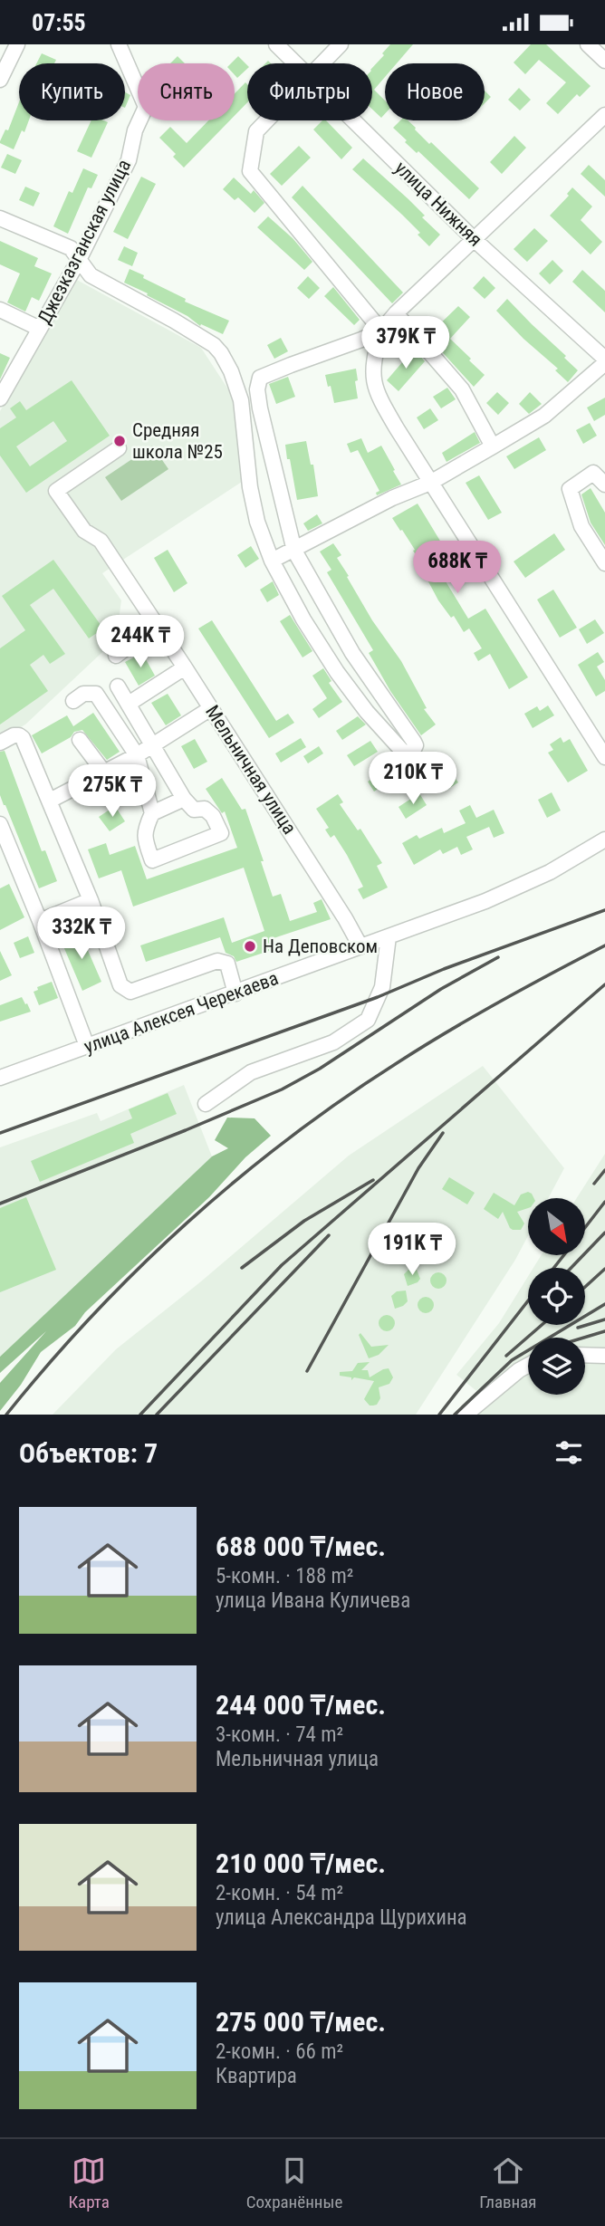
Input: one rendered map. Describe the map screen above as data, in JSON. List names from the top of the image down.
{
  "streets": {
    "street": [
      "улица Нижняя",
      "Джезказганская улица",
      "Мельничная улица",
      "улица Алексея Черекаева"
    ]
  },
  "crossings": [
    ["Мельничная улица", "улица Алексея Черекаева"]
  ],
  "places": ["Средняя школа №25", "На Деповском"],
  "north": "bottom right",
  "page": {
    "status": "07:55",
    "chip": [
      "Купить",
      "Снять",
      "Фильтры",
      "Новое"
    ],
    "price": [
      "379K ₸",
      "688K ₸",
      "244K ₸",
      "210K ₸",
      "275K ₸",
      "332K ₸",
      "191K ₸"
    ],
    "heading": "Объектов: 7",
    "list": [
      {
        "name": "688 000 ₸/мес.",
        "note": "5-комн. · 188 m² · улица Ивана Куличева"
      },
      {
        "name": "244 000 ₸/мес.",
        "note": "3-комн. · 74 m² · Мельничная улица"
      },
      {
        "name": "210 000 ₸/мес.",
        "note": "2-комн. · 54 m² · улица Александра Щурихина"
      },
      {
        "name": "275 000 ₸/мес.",
        "note": "2-комн. · 66 m² · Квартира"
      }
    ],
    "tabs": ["Карта", "Сохранённые", "Главная"]
  }
}
